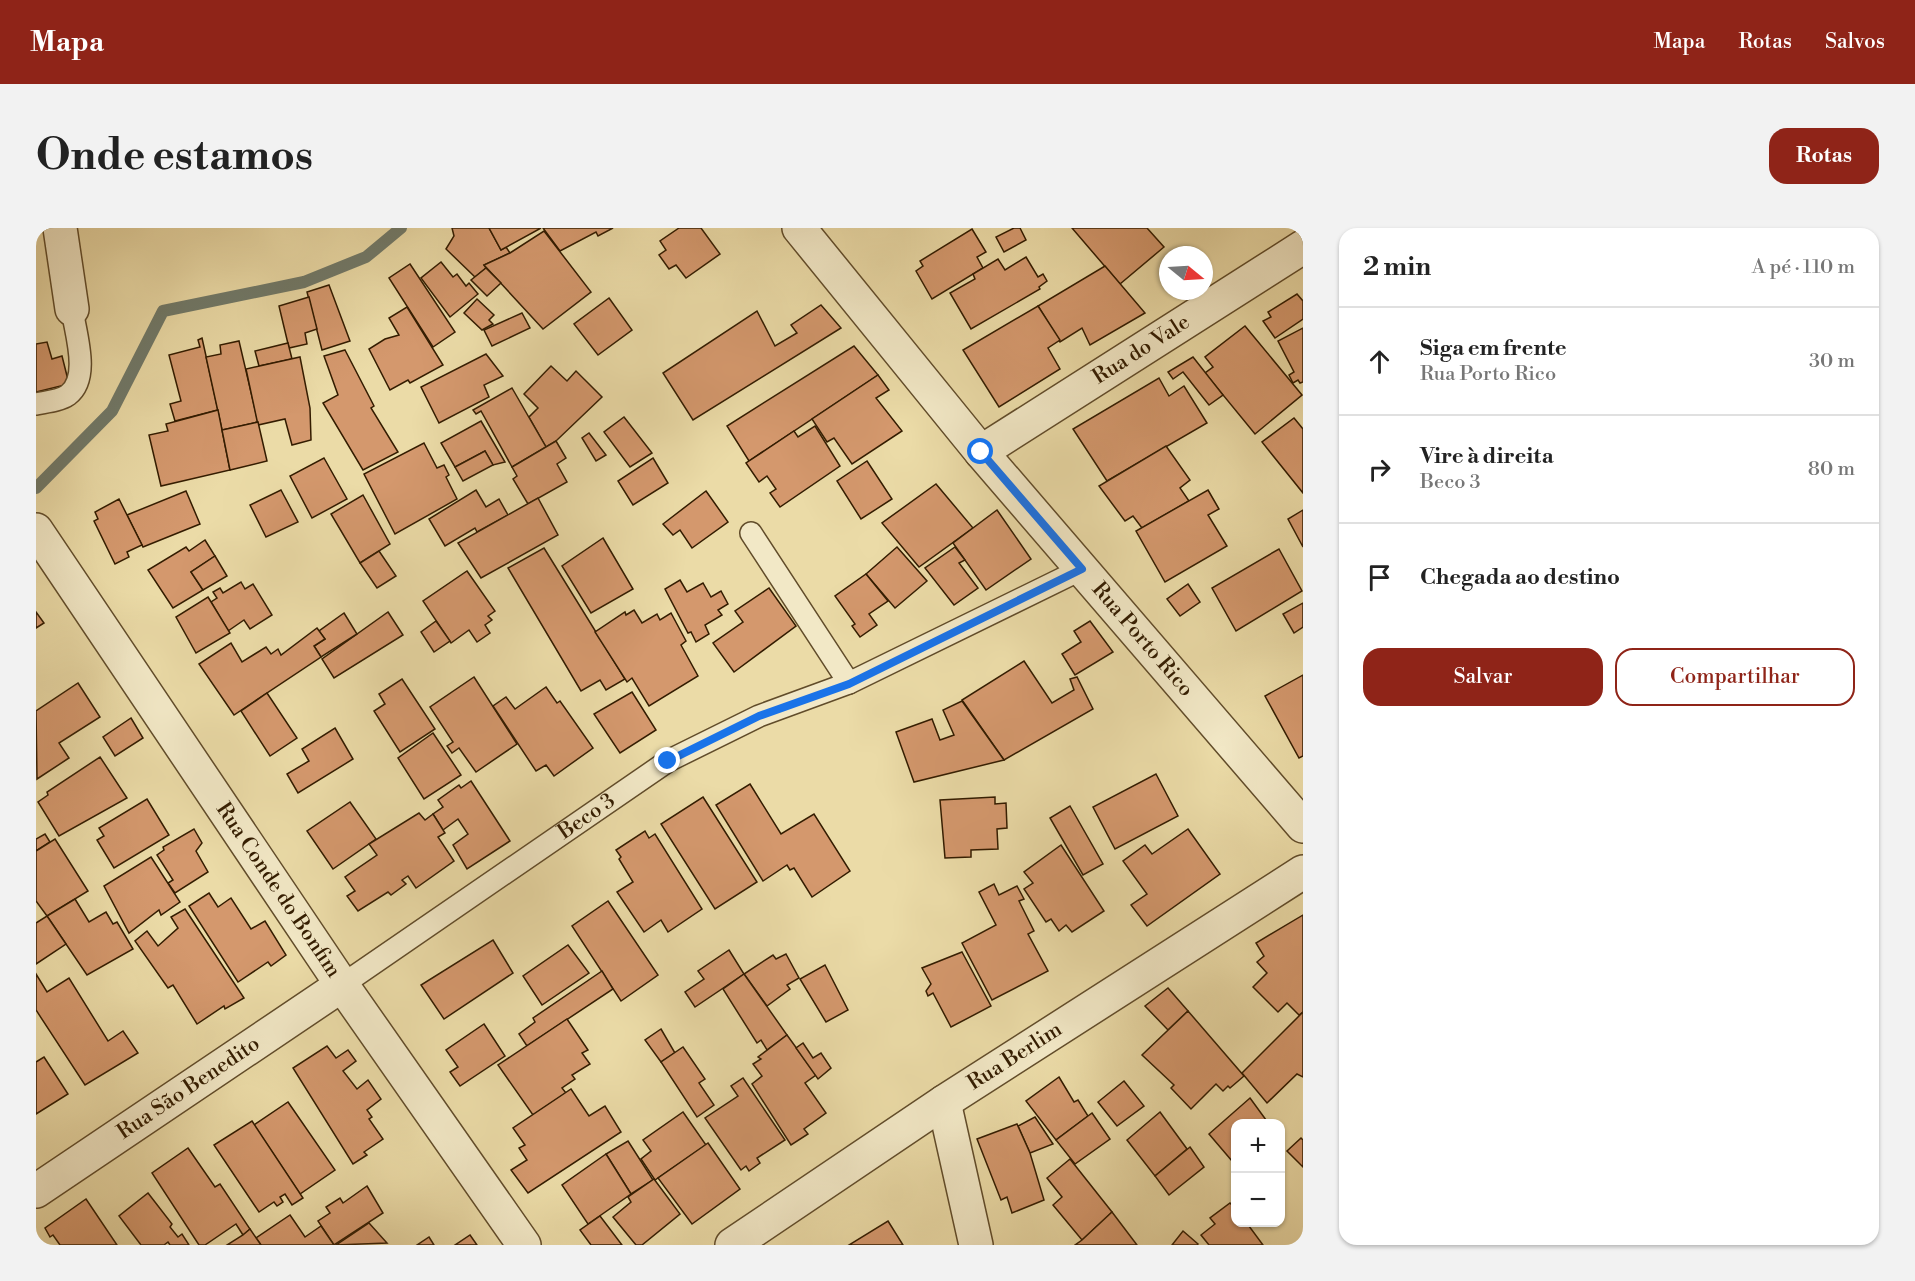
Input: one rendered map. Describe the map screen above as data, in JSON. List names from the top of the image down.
{
  "streets": {
    "street": [
      "Rua do Vale",
      "Rua Porto Rico",
      "Rua Conde do Bonfim",
      "Rua Berlim",
      "Rua São Benedito"
    ],
    "lane": ["Beco 3"]
  },
  "crossings": [
    ["Rua do Vale", "Rua Porto Rico"],
    ["Rua Porto Rico", "Beco 3"],
    ["Beco 3", "Rua Conde do Bonfim"],
    ["Beco 3", "Rua São Benedito"],
    ["Rua Conde do Bonfim", "Rua São Benedito"]
  ],
  "north": "right",
  "page": {
    "header": "Mapa",
    "nav": ["Mapa", "Rotas", "Salvos"],
    "buttons": [
      "Rotas",
      ["Salvar", "Compartilhar"]
    ],
    "title": "Onde estamos",
    "heading": ["2 min", "A pé · 110 m"],
    "list": [
      ["Siga em frente", "Rua Porto Rico", "30 m"],
      ["Vire à direita", "Beco 3", "80 m"],
      "Chegada ao destino"
    ],
    "map_buttons": ["+", "−"]
  }
}
